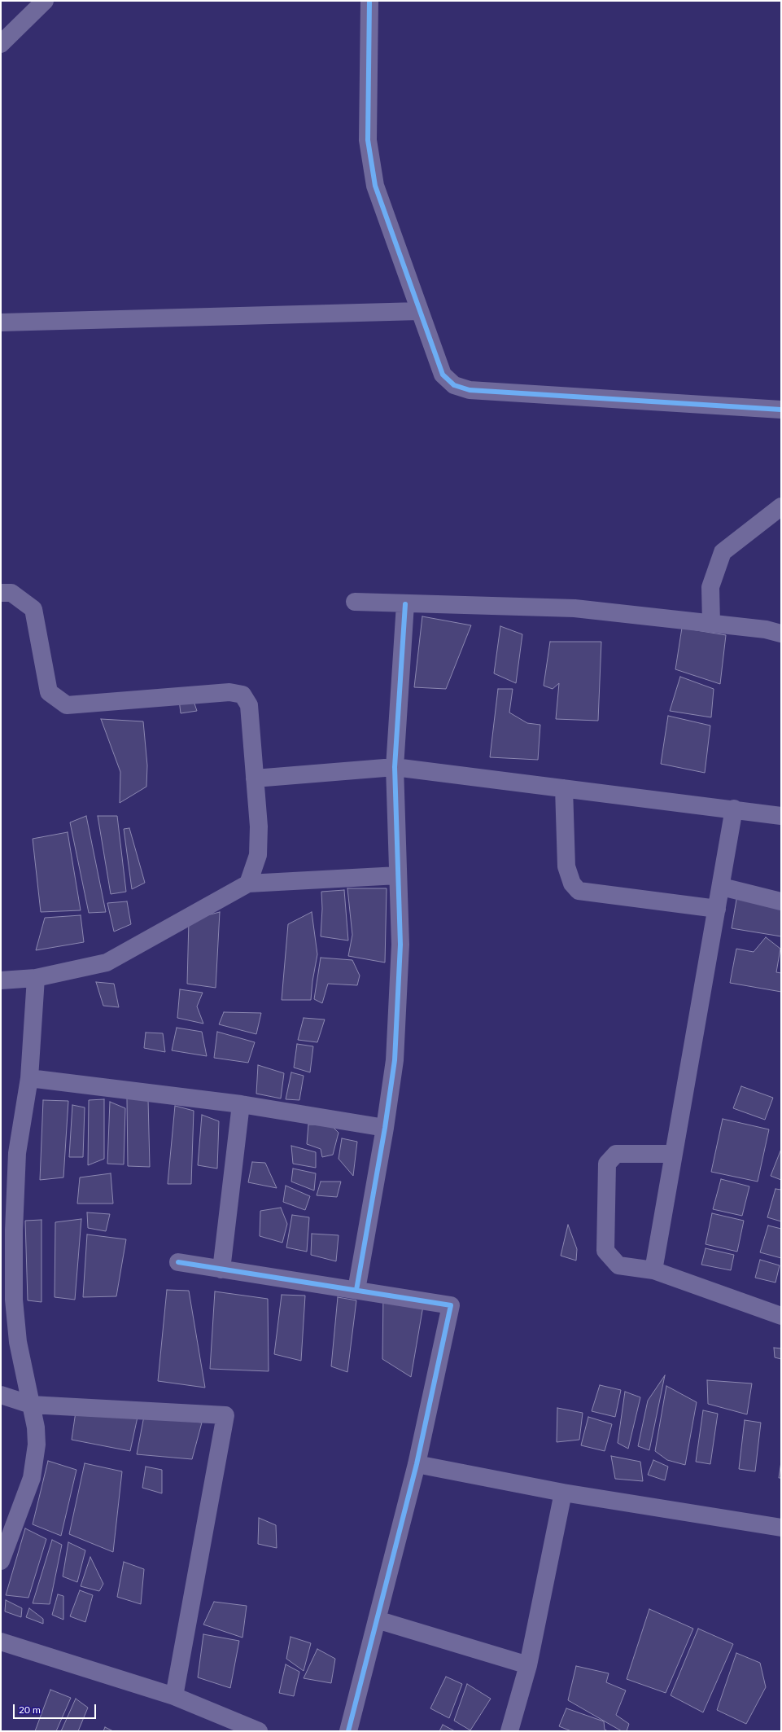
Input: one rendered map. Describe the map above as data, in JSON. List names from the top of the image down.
{
  "scale_bar": "20 m"
}
